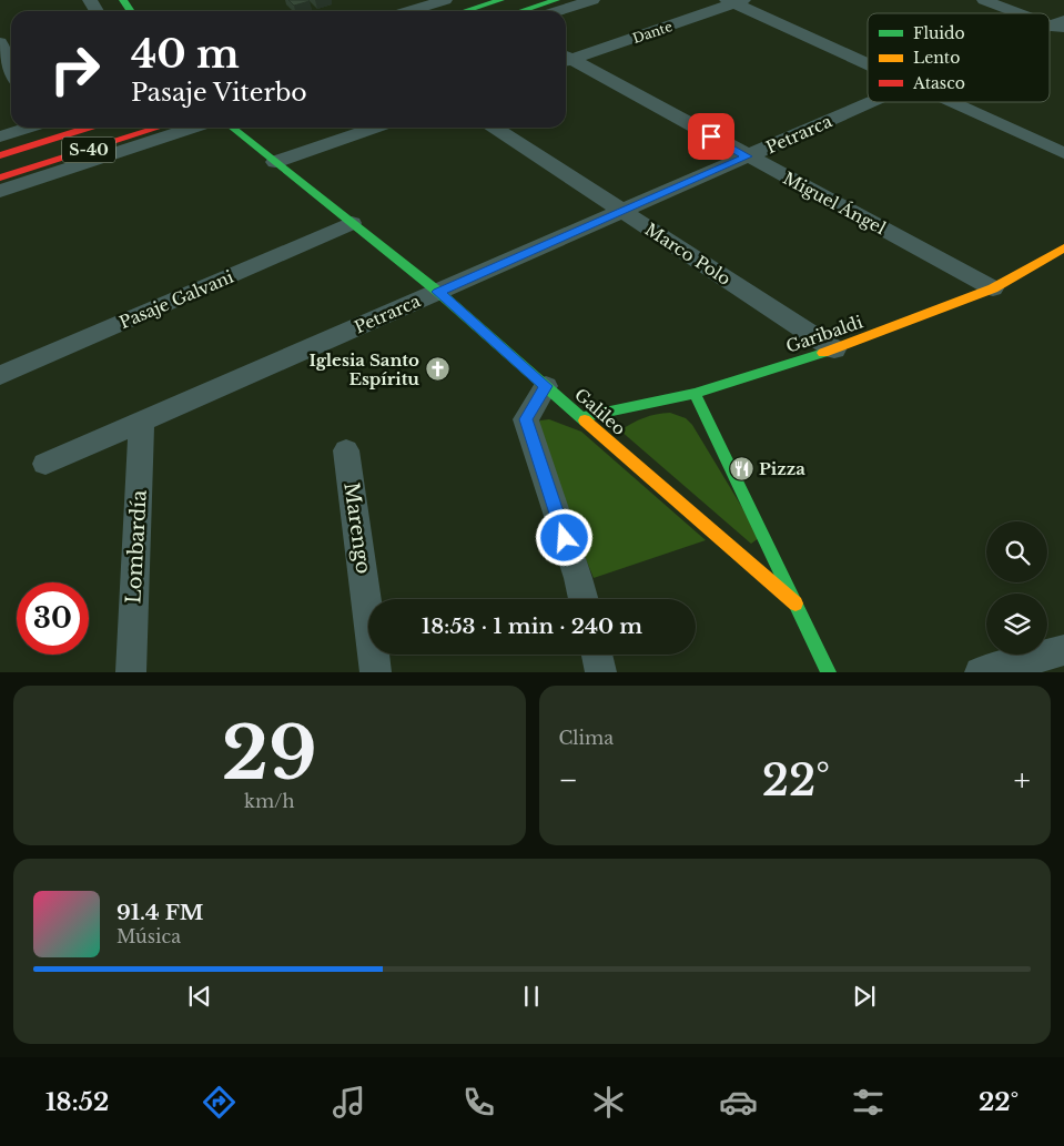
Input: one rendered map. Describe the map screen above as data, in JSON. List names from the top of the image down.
{
  "streets": {
    "street": [
      "Dante",
      "Petrarca",
      "S-40",
      "Miguel Ángel",
      "Marco Polo",
      "Pasaje Galvani",
      "Garibaldi",
      "Galileo",
      "Marengo",
      "Lombardía"
    ]
  },
  "crossings": [
    ["Petrarca", "Miguel Ángel"],
    ["Petrarca", "Marco Polo"],
    ["Petrarca", "Galileo"],
    ["Petrarca", "Lombardía"],
    ["Miguel Ángel", "Garibaldi"],
    ["Marco Polo", "Garibaldi"],
    ["Pasaje Galvani", "Galileo"],
    ["Garibaldi", "Galileo"]
  ],
  "places": {
    "church": ["Iglesia Santo Espíritu"],
    "restaurant": ["Pizza"]
  },
  "legend": ["Fluido", "Lento", "Atasco"],
  "page": {
    "turn": ["40 m", "Pasaje Viterbo"],
    "limit": "30",
    "trip": "18:53 · 1 min · 240 m",
    "tile": [
      ["29", "km/h"],
      "Clima"
    ],
    "heat": ["−", "22°", "+"],
    "song": ["91.4 FM", "Música"],
    "tabs": ["18:52", "22°"]
  }
}
